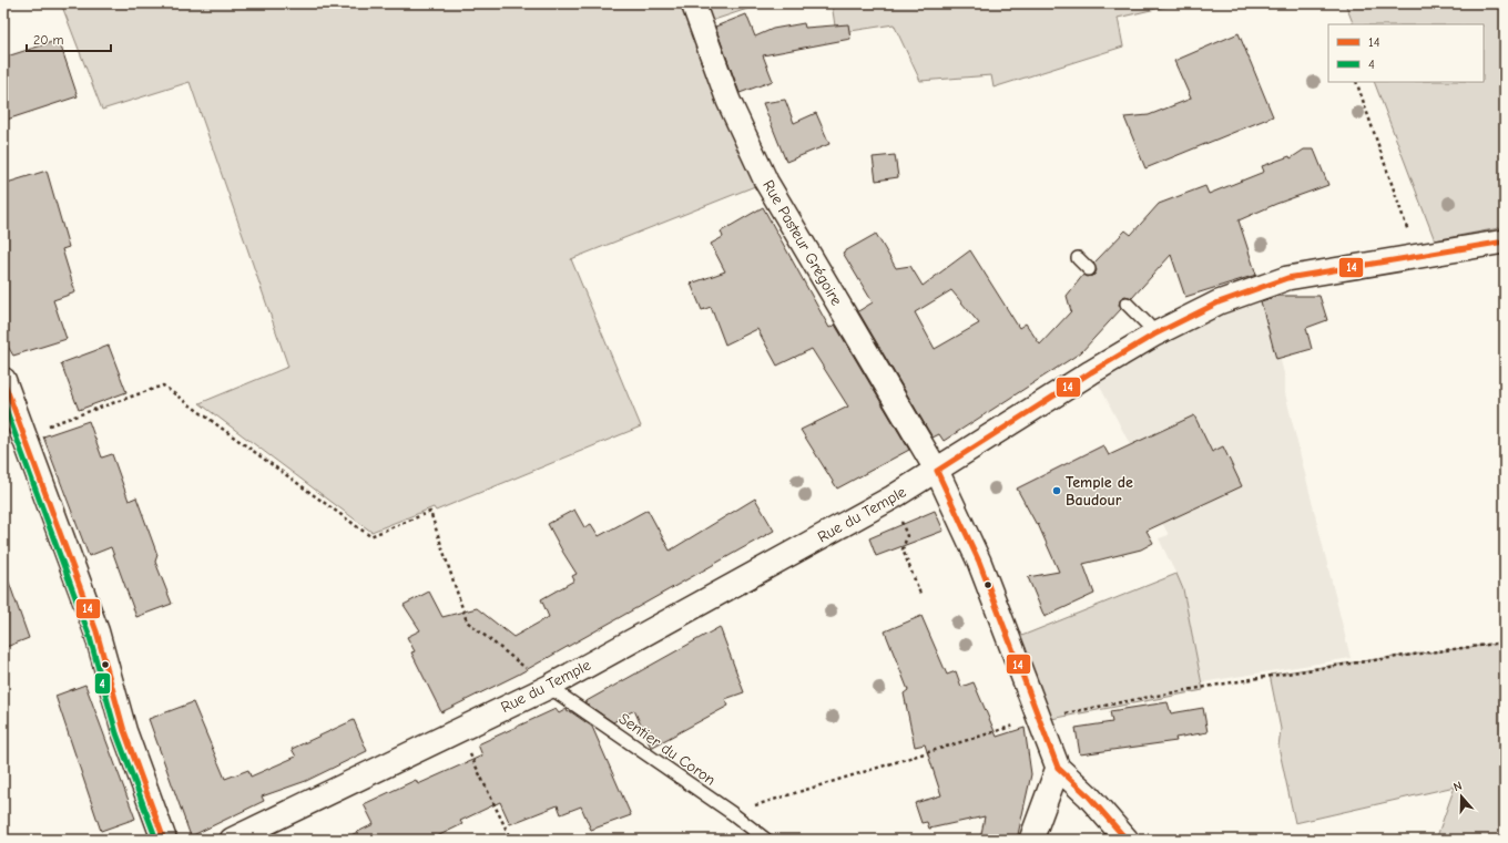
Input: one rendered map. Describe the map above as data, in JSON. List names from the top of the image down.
{
  "streets": {
    "street": ["Rue Pasteur Grégoire", "Rue du Temple"],
    "lane": ["Sentier du Coron"]
  },
  "crossings": [
    ["Rue Pasteur Grégoire", "Rue du Temple"],
    ["Rue du Temple", "Sentier du Coron"]
  ],
  "places": ["Temple de Baudour"],
  "lines": ["transit line 14", "transit line 4"],
  "legend": ["14", "4"],
  "scale_bar": "20 m",
  "north": "top"
}
